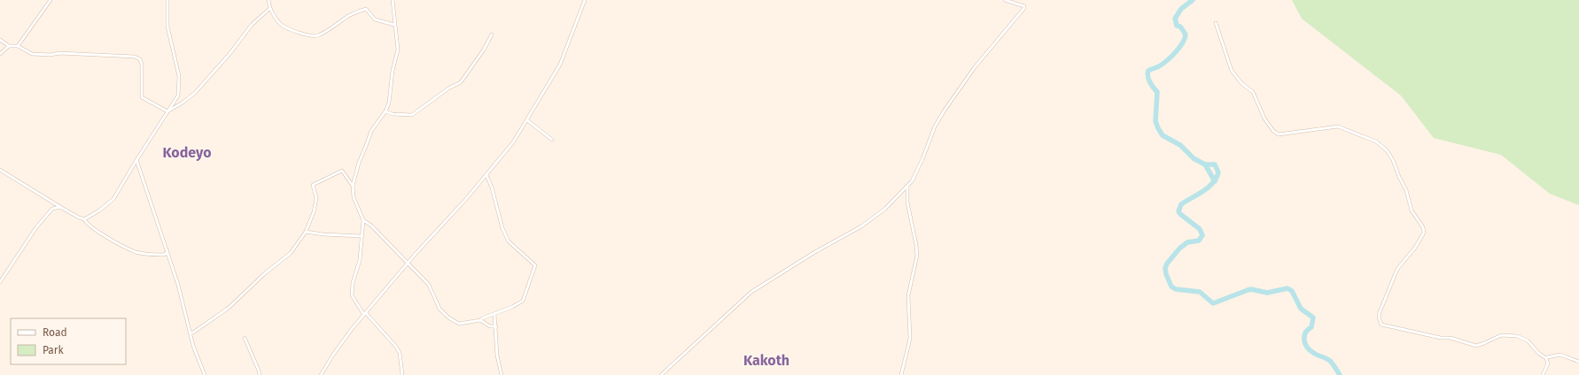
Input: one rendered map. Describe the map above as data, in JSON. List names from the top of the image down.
{
  "districts": ["Kodeyo", "Kakoth"],
  "legend": ["Road", "Park"]
}
